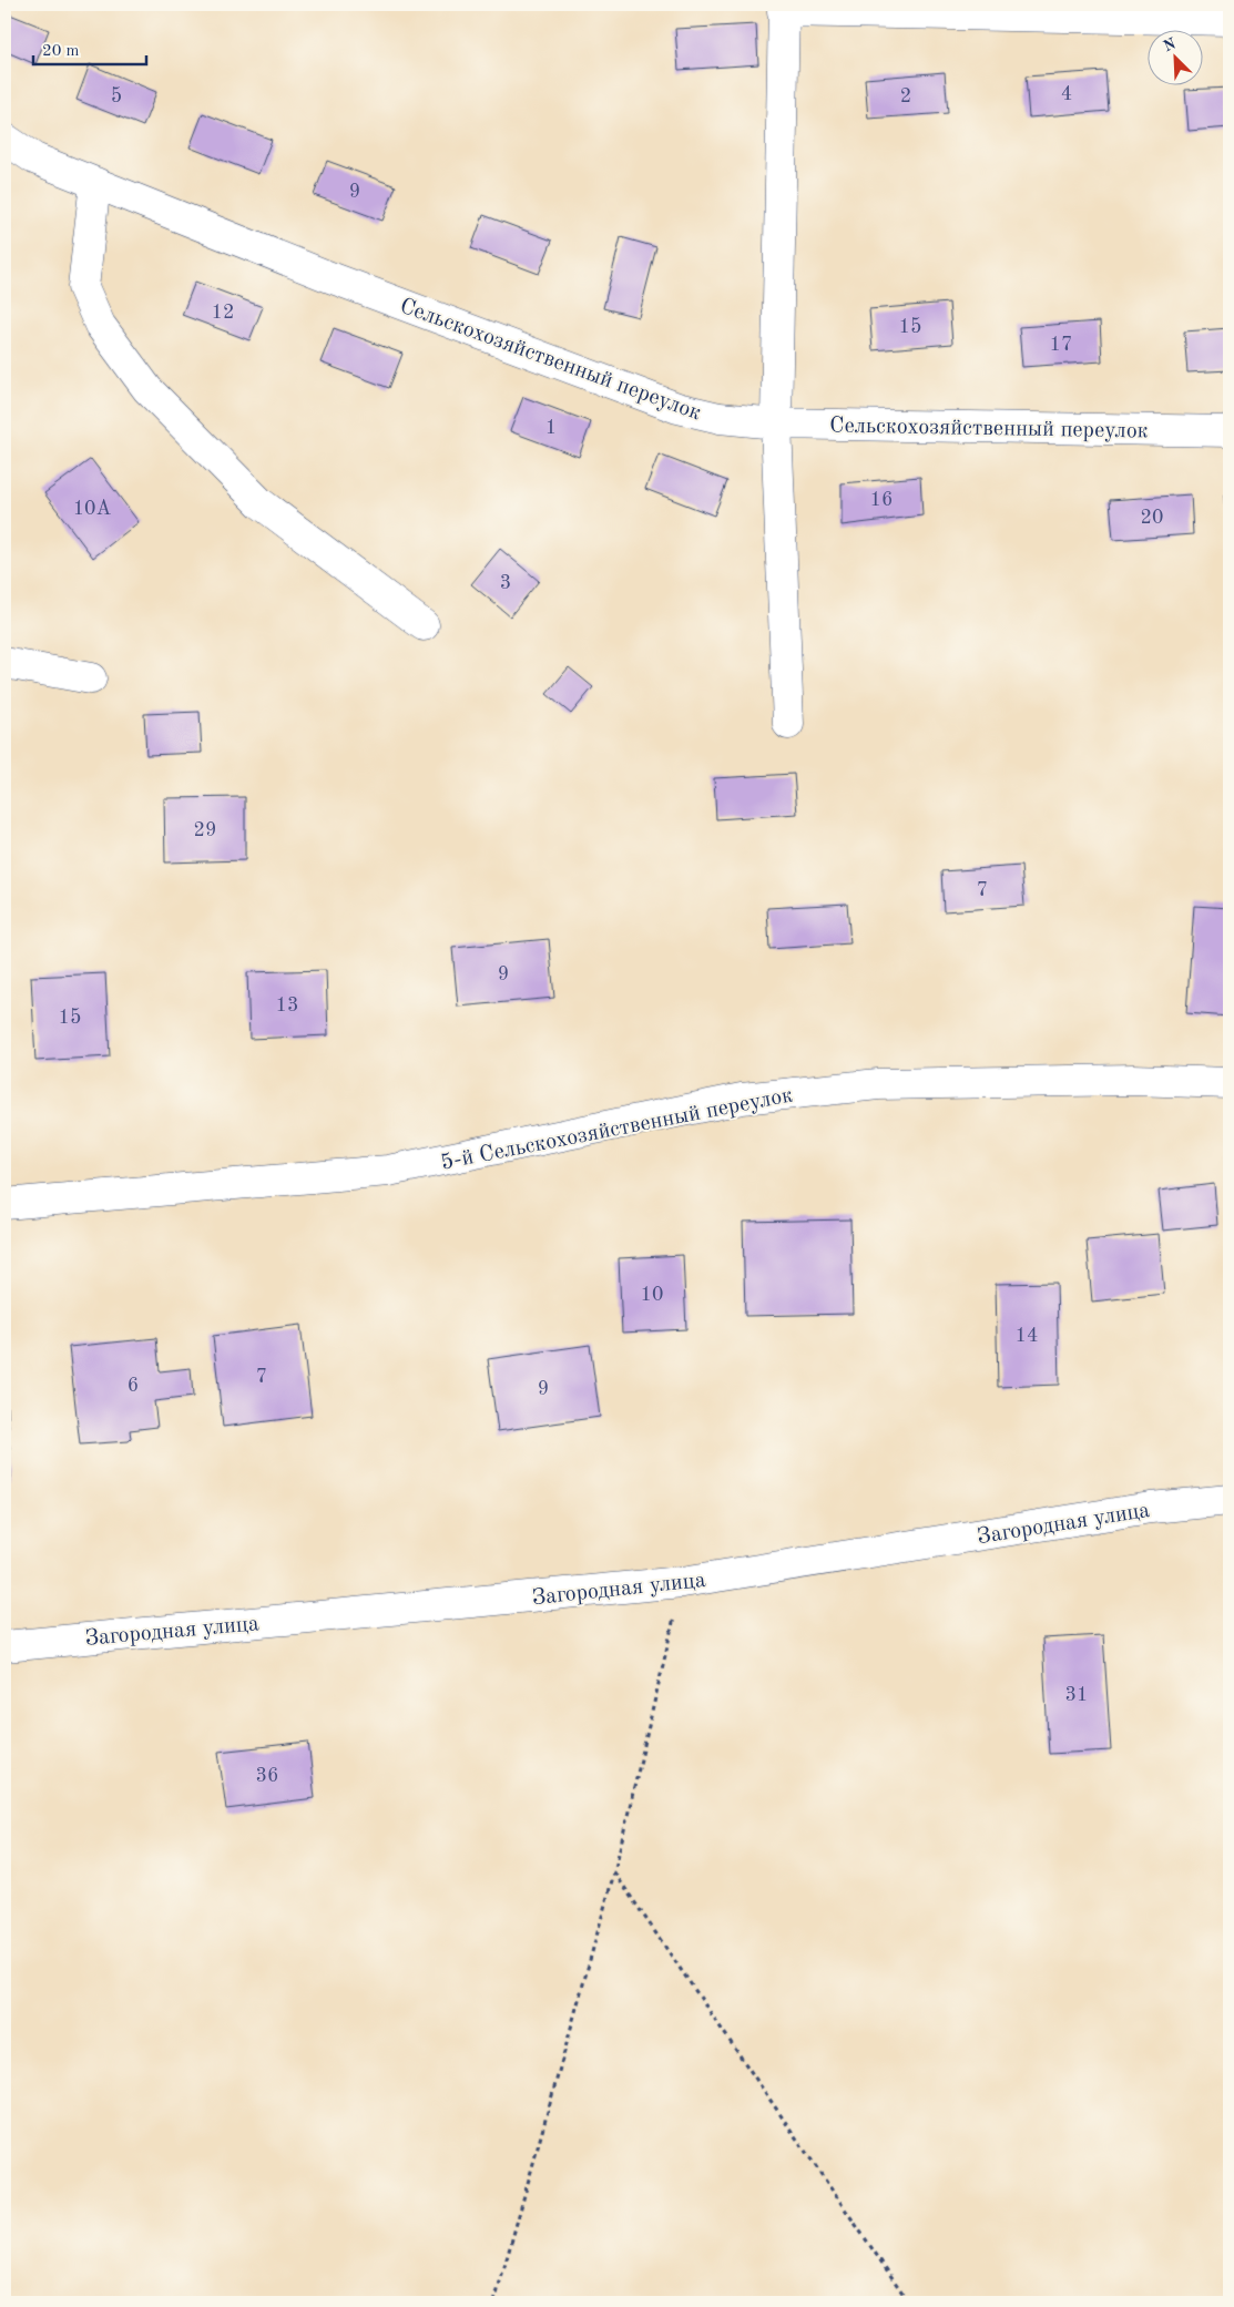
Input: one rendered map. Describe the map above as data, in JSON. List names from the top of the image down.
{
  "streets": {
    "street": ["Сельскохозяйственный переулок", "5-й Сельскохозяйственный переулок", "Загородная улица"]
  },
  "house_numbers": [
    "4",
    "5",
    "2",
    "9",
    "12",
    "15",
    "17",
    "1",
    "16",
    "10А",
    "20",
    "3",
    "29",
    "7",
    "9",
    "13",
    "15",
    "10",
    "14",
    "7",
    "6",
    "9",
    "31",
    "36"
  ],
  "scale_bar": "20 m",
  "north": "top left"
}
